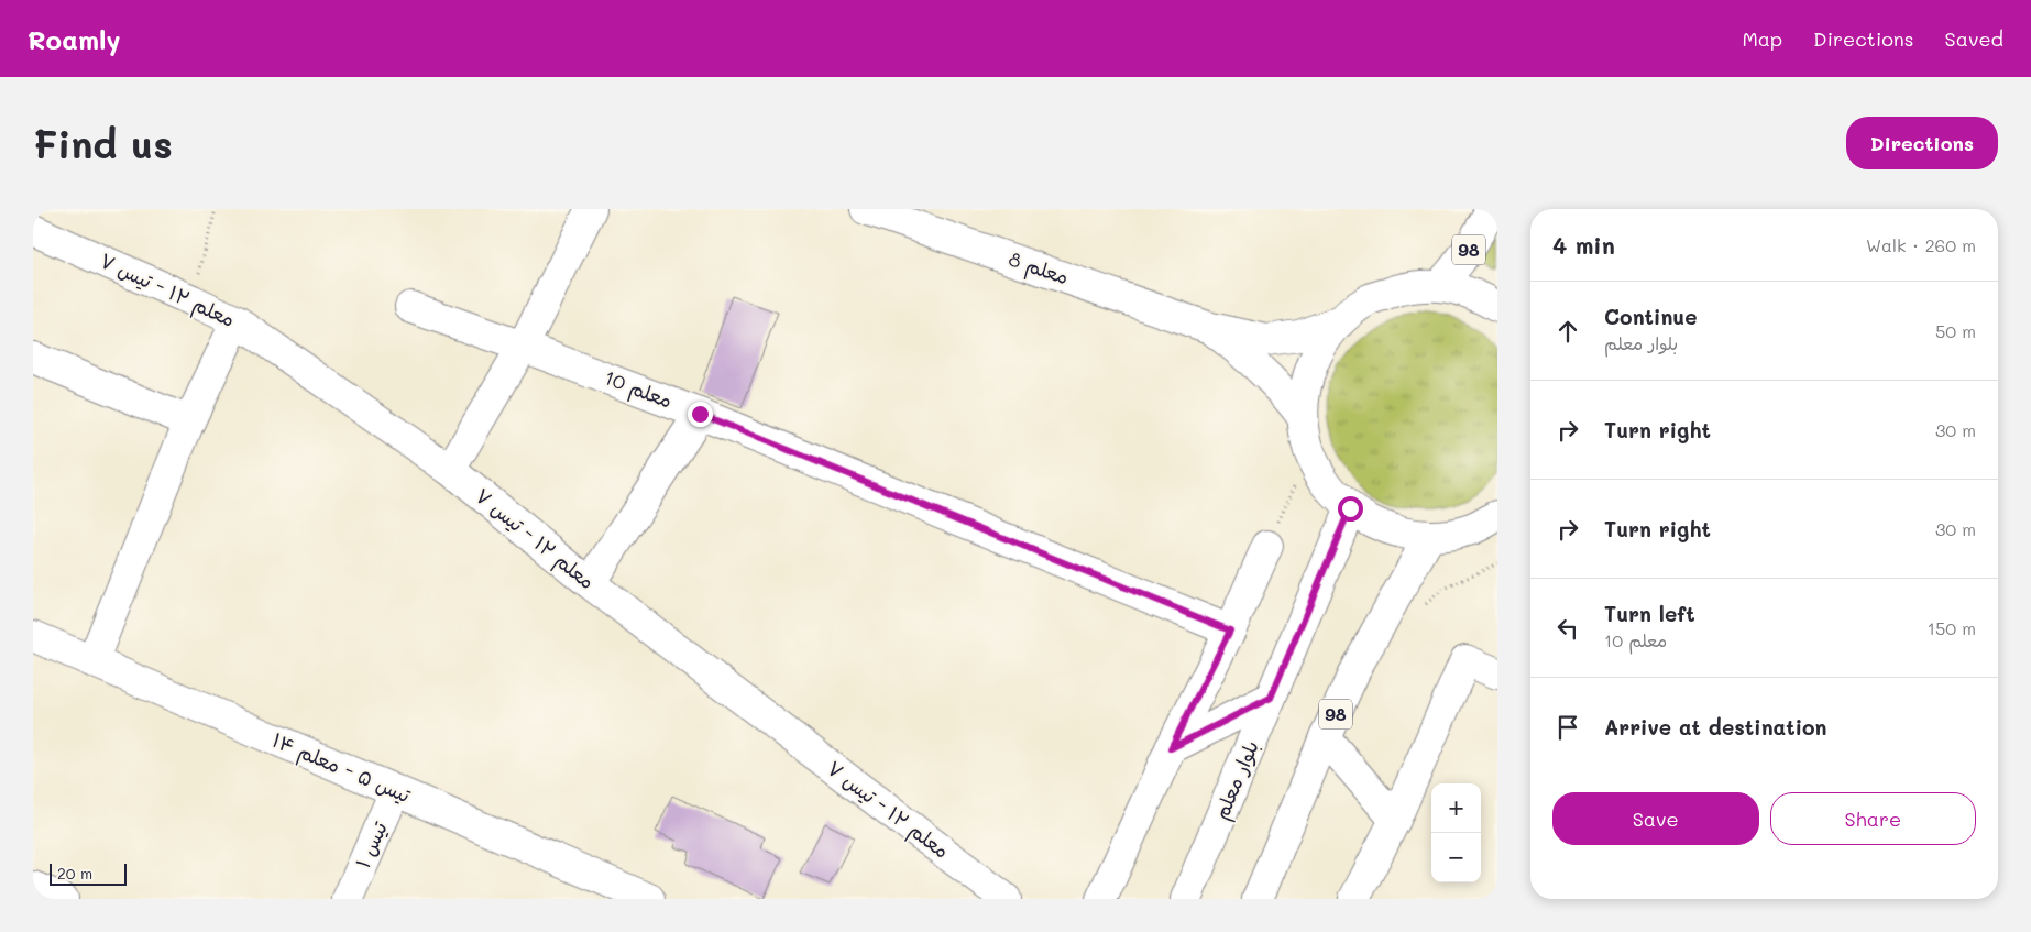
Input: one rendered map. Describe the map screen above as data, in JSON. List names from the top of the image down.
{
  "streets": {
    "main road": [
      "98",
      "معلم 8",
      "معلم ۱۲ - تیس ۷",
      "معلم 10",
      "تیس ۵ - معلم ۱۴",
      "بلوار معلم",
      "تیس ۱"
    ]
  },
  "crossings": [
    ["98", "بلوار معلم"],
    ["تیس ۵ - معلم ۱۴", "تیس ۱"]
  ],
  "scale_bar": "20 m",
  "page": {
    "header": "Roamly",
    "nav": ["Map", "Directions", "Saved"],
    "buttons": [
      "Directions",
      ["Save", "Share"]
    ],
    "title": "Find us",
    "heading": ["4 min", "Walk · 260 m"],
    "list": [
      ["Continue", "بلوار معلم", "50 m"],
      ["Turn right", "30 m"],
      ["Turn right", "30 m"],
      ["Turn left", "معلم 10", "150 m"],
      "Arrive at destination"
    ],
    "map_buttons": ["+", "−"],
    "scale": "20 m"
  }
}
